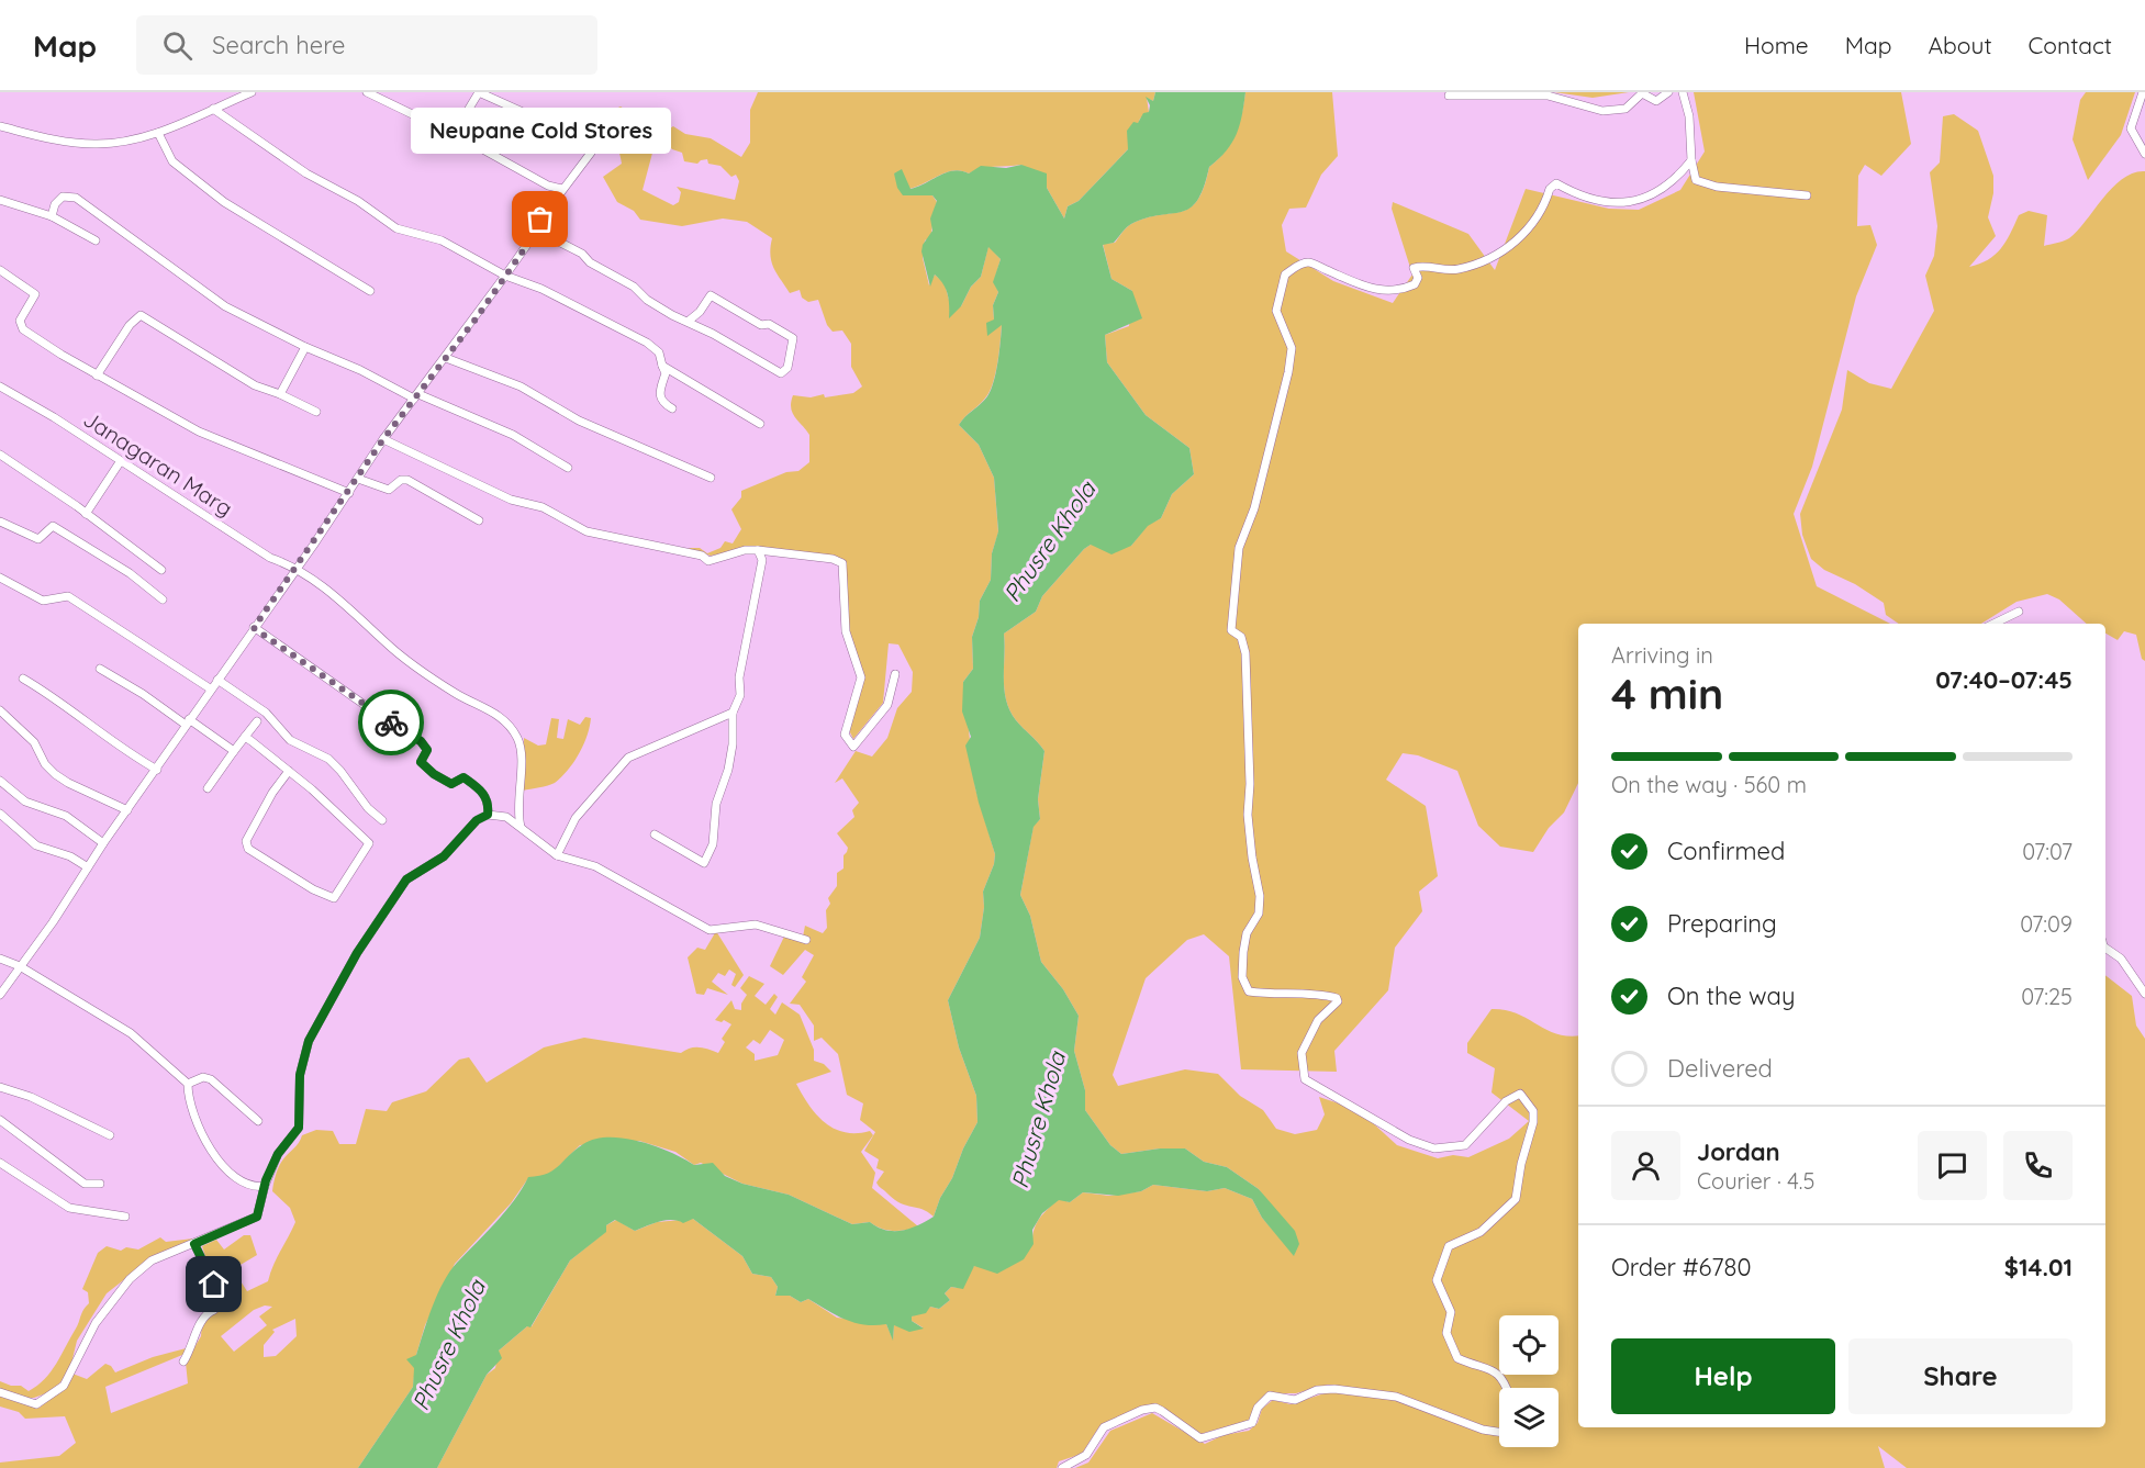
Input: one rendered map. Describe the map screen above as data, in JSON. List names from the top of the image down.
{
  "streets": {
    "street": ["Janagaran Marg"]
  },
  "water": ["Phusre Khola"],
  "places": ["Neupane Cold Stores"],
  "page": {
    "header": "Map",
    "search": "Search here",
    "nav": [
      "Home",
      "Map",
      "About",
      "Contact"
    ],
    "bubble": "Neupane Cold Stores",
    "heading": ["4 min", "Arriving in", "07:40–07:45"],
    "panel": [
      "Jordan",
      "Courier · 4.5",
      "Order #6780",
      "$14.01"
    ],
    "bar": "On the way · 560 m",
    "list": [
      ["Confirmed", "07:07"],
      ["Preparing", "07:09"],
      ["On the way", "07:25"],
      "Delivered"
    ],
    "buttons": ["Help", "Share"]
  }
}
